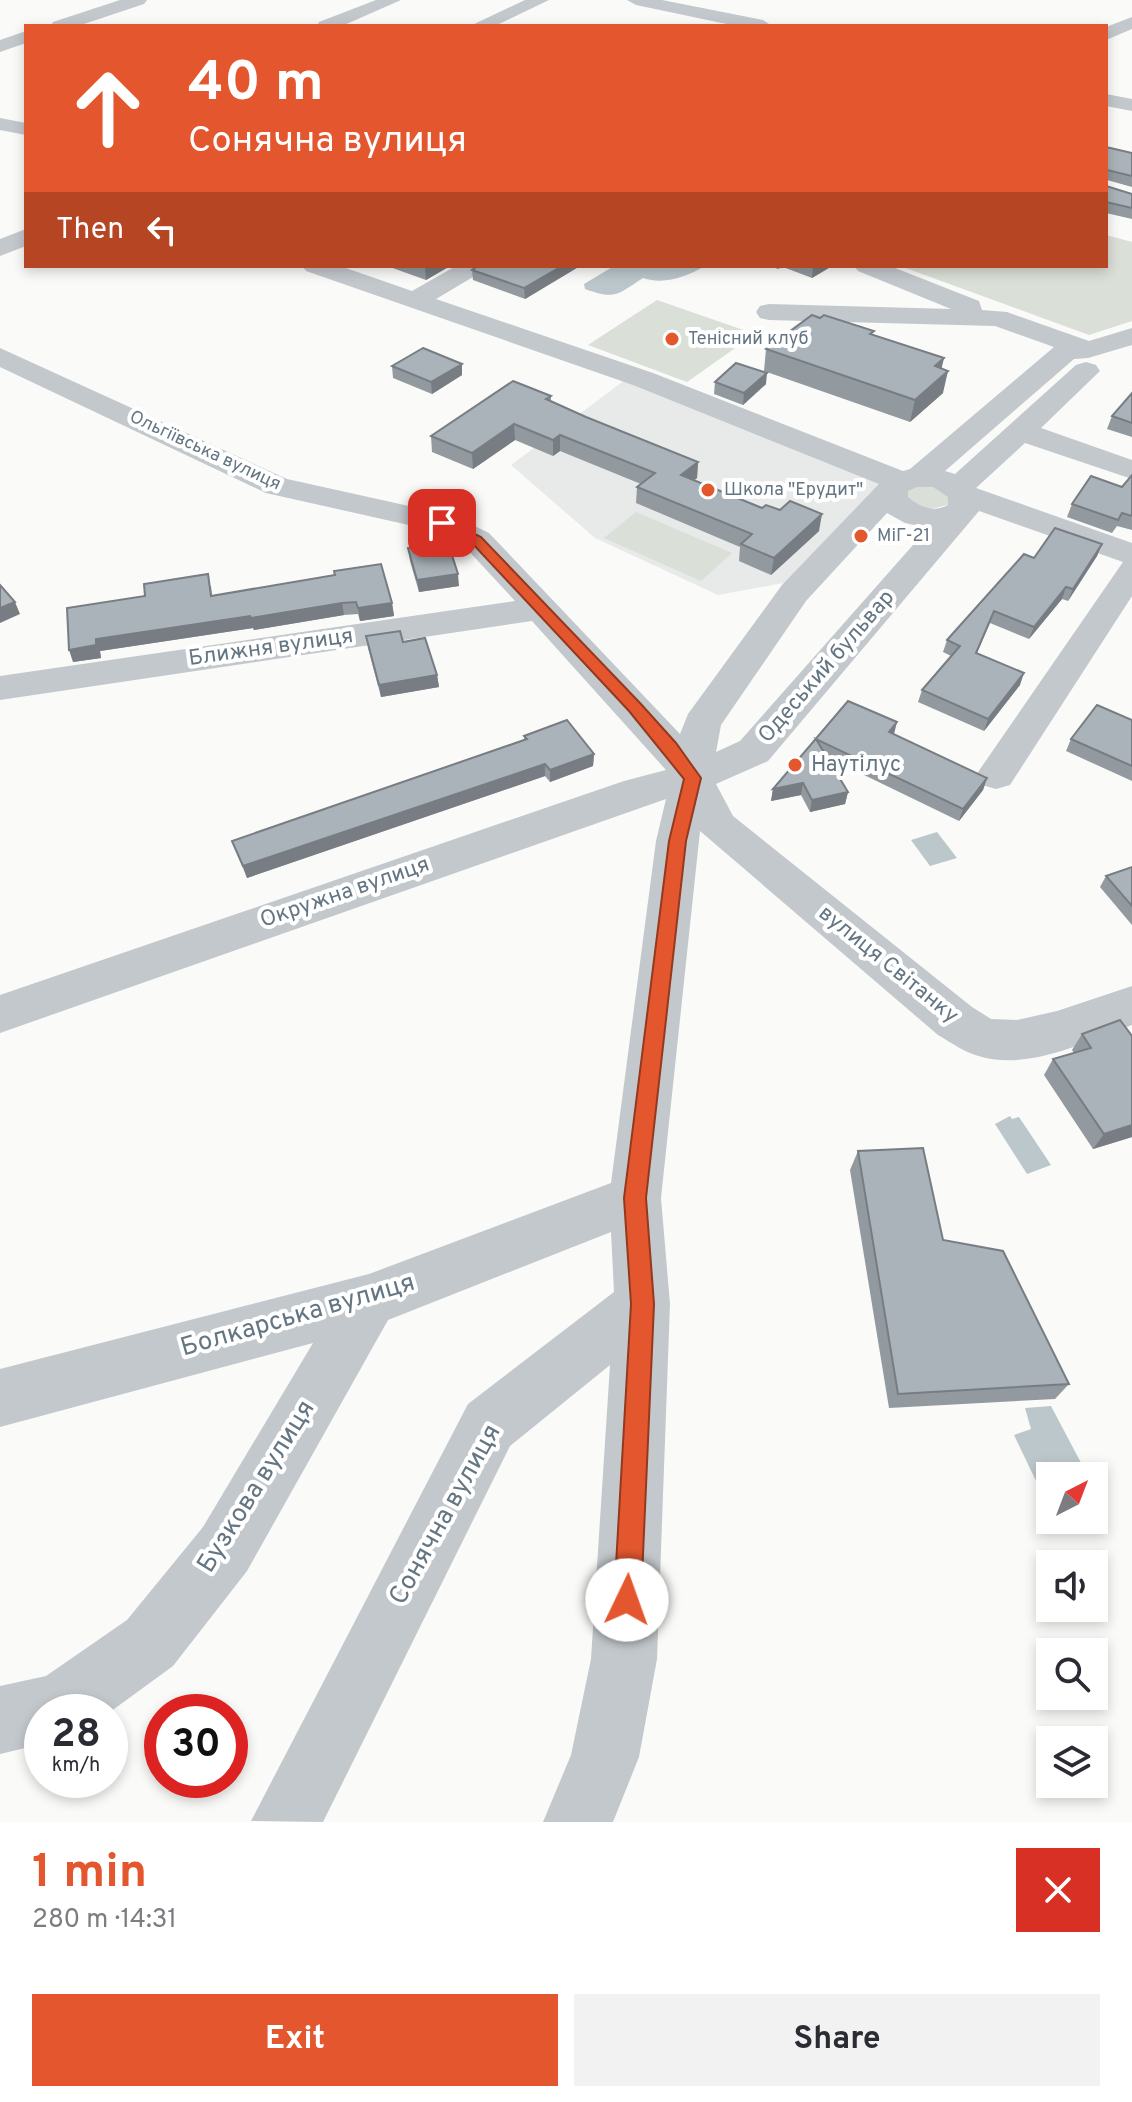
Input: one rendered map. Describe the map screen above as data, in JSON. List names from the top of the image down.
{
  "streets": {
    "street": [
      "Ольгіївська вулиця",
      "Ближня вулиця",
      "Одеський бульвар",
      "Окружна вулиця",
      "вулиця Світанку",
      "Болкарська вулиця",
      "Бузкова вулиця",
      "Сонячна вулиця"
    ]
  },
  "crossings": [
    ["Ольгіївська вулиця", "Ближня вулиця"],
    ["Ольгіївська вулиця", "Одеський бульвар"],
    ["Ольгіївська вулиця", "Окружна вулиця"],
    ["Ольгіївська вулиця", "вулиця Світанку"],
    ["Одеський бульвар", "Окружна вулиця"],
    ["Одеський бульвар", "вулиця Світанку"],
    ["Окружна вулиця", "вулиця Світанку"],
    ["Болкарська вулиця", "Бузкова вулиця"]
  ],
  "places": [
    "Тенісний клуб",
    "Школа \"Ерудит\"",
    "МіГ-21",
    "Наутілус"
  ],
  "north": "top right",
  "page": {
    "turn": ["40 m", "Сонячна вулиця"],
    "then": "Then",
    "speed": "28 km/h",
    "limit": "30",
    "heading": ["1 min", "280 m · 14:31"],
    "buttons": ["Exit", "Share"]
  }
}
